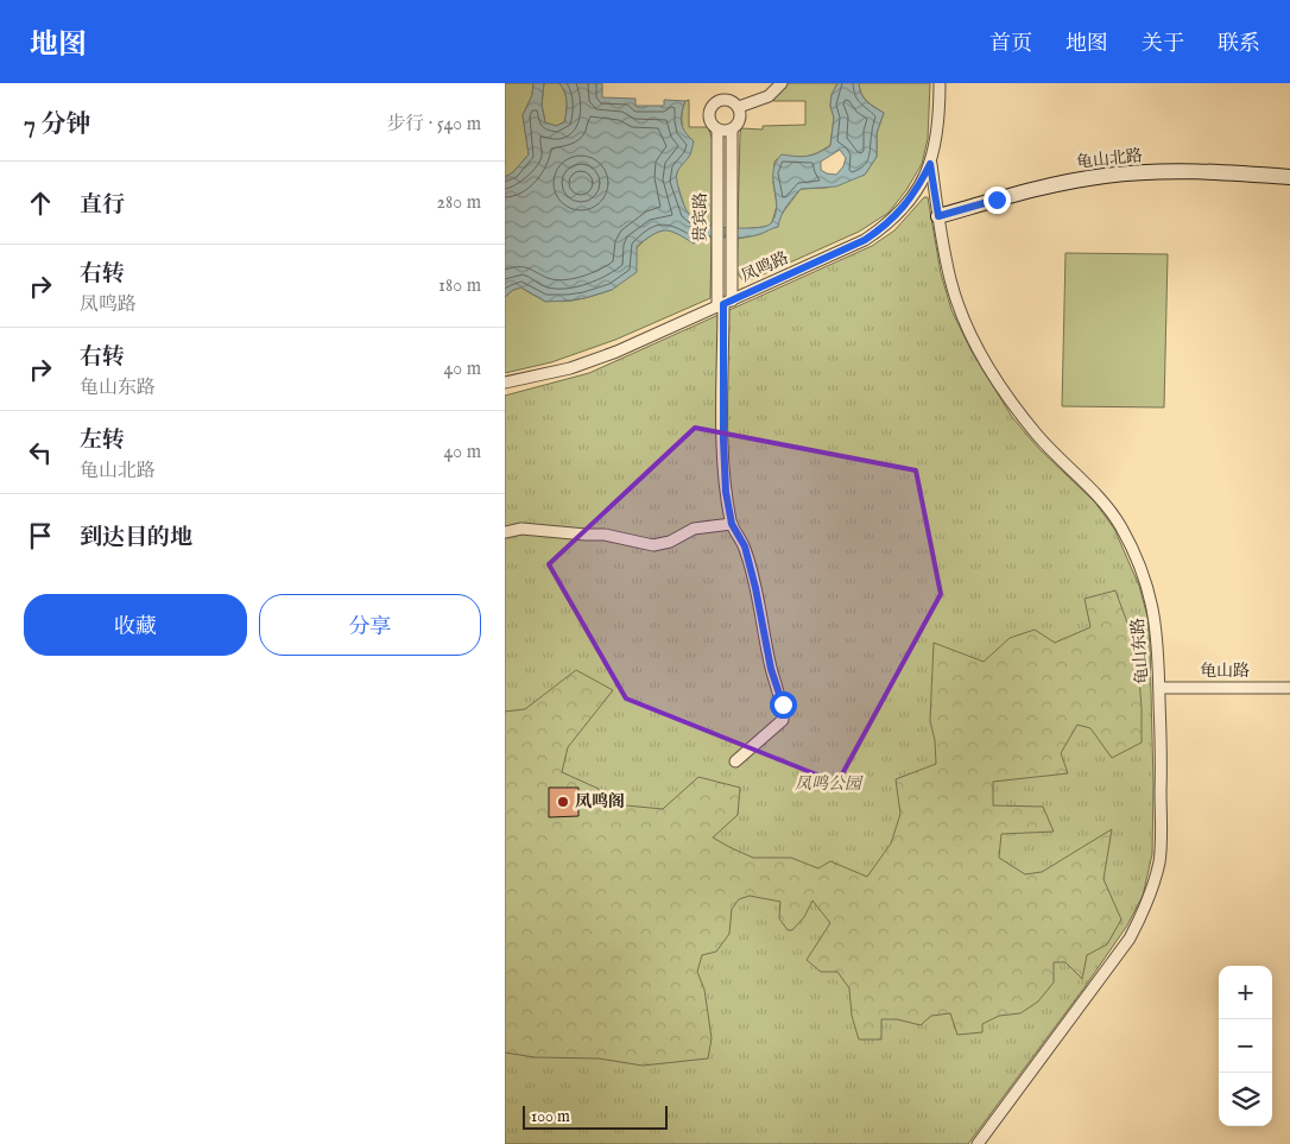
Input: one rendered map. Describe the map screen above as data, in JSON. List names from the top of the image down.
{
  "streets": {
    "street": [
      "龟山北路",
      "贵宾路",
      "凤鸣路",
      "龟山东路",
      "龟山路"
    ]
  },
  "crossings": [
    ["龟山北路", "龟山东路"],
    ["贵宾路", "凤鸣路"],
    ["凤鸣路", "龟山东路"],
    ["龟山东路", "龟山路"]
  ],
  "parks": ["凤鸣公园"],
  "places": ["凤鸣阁"],
  "scale_bar": "100 m",
  "page": {
    "header": "地图",
    "nav": [
      "首页",
      "地图",
      "关于",
      "联系"
    ],
    "heading": ["7 分钟", "步行 · 540 m"],
    "list": [
      ["直行", "280 m"],
      ["右转", "凤鸣路", "180 m"],
      ["右转", "龟山东路", "40 m"],
      ["左转", "龟山北路", "40 m"],
      "到达目的地"
    ],
    "buttons": ["收藏", "分享"],
    "map_buttons": ["+", "−"],
    "scale": "100 m"
  }
}
